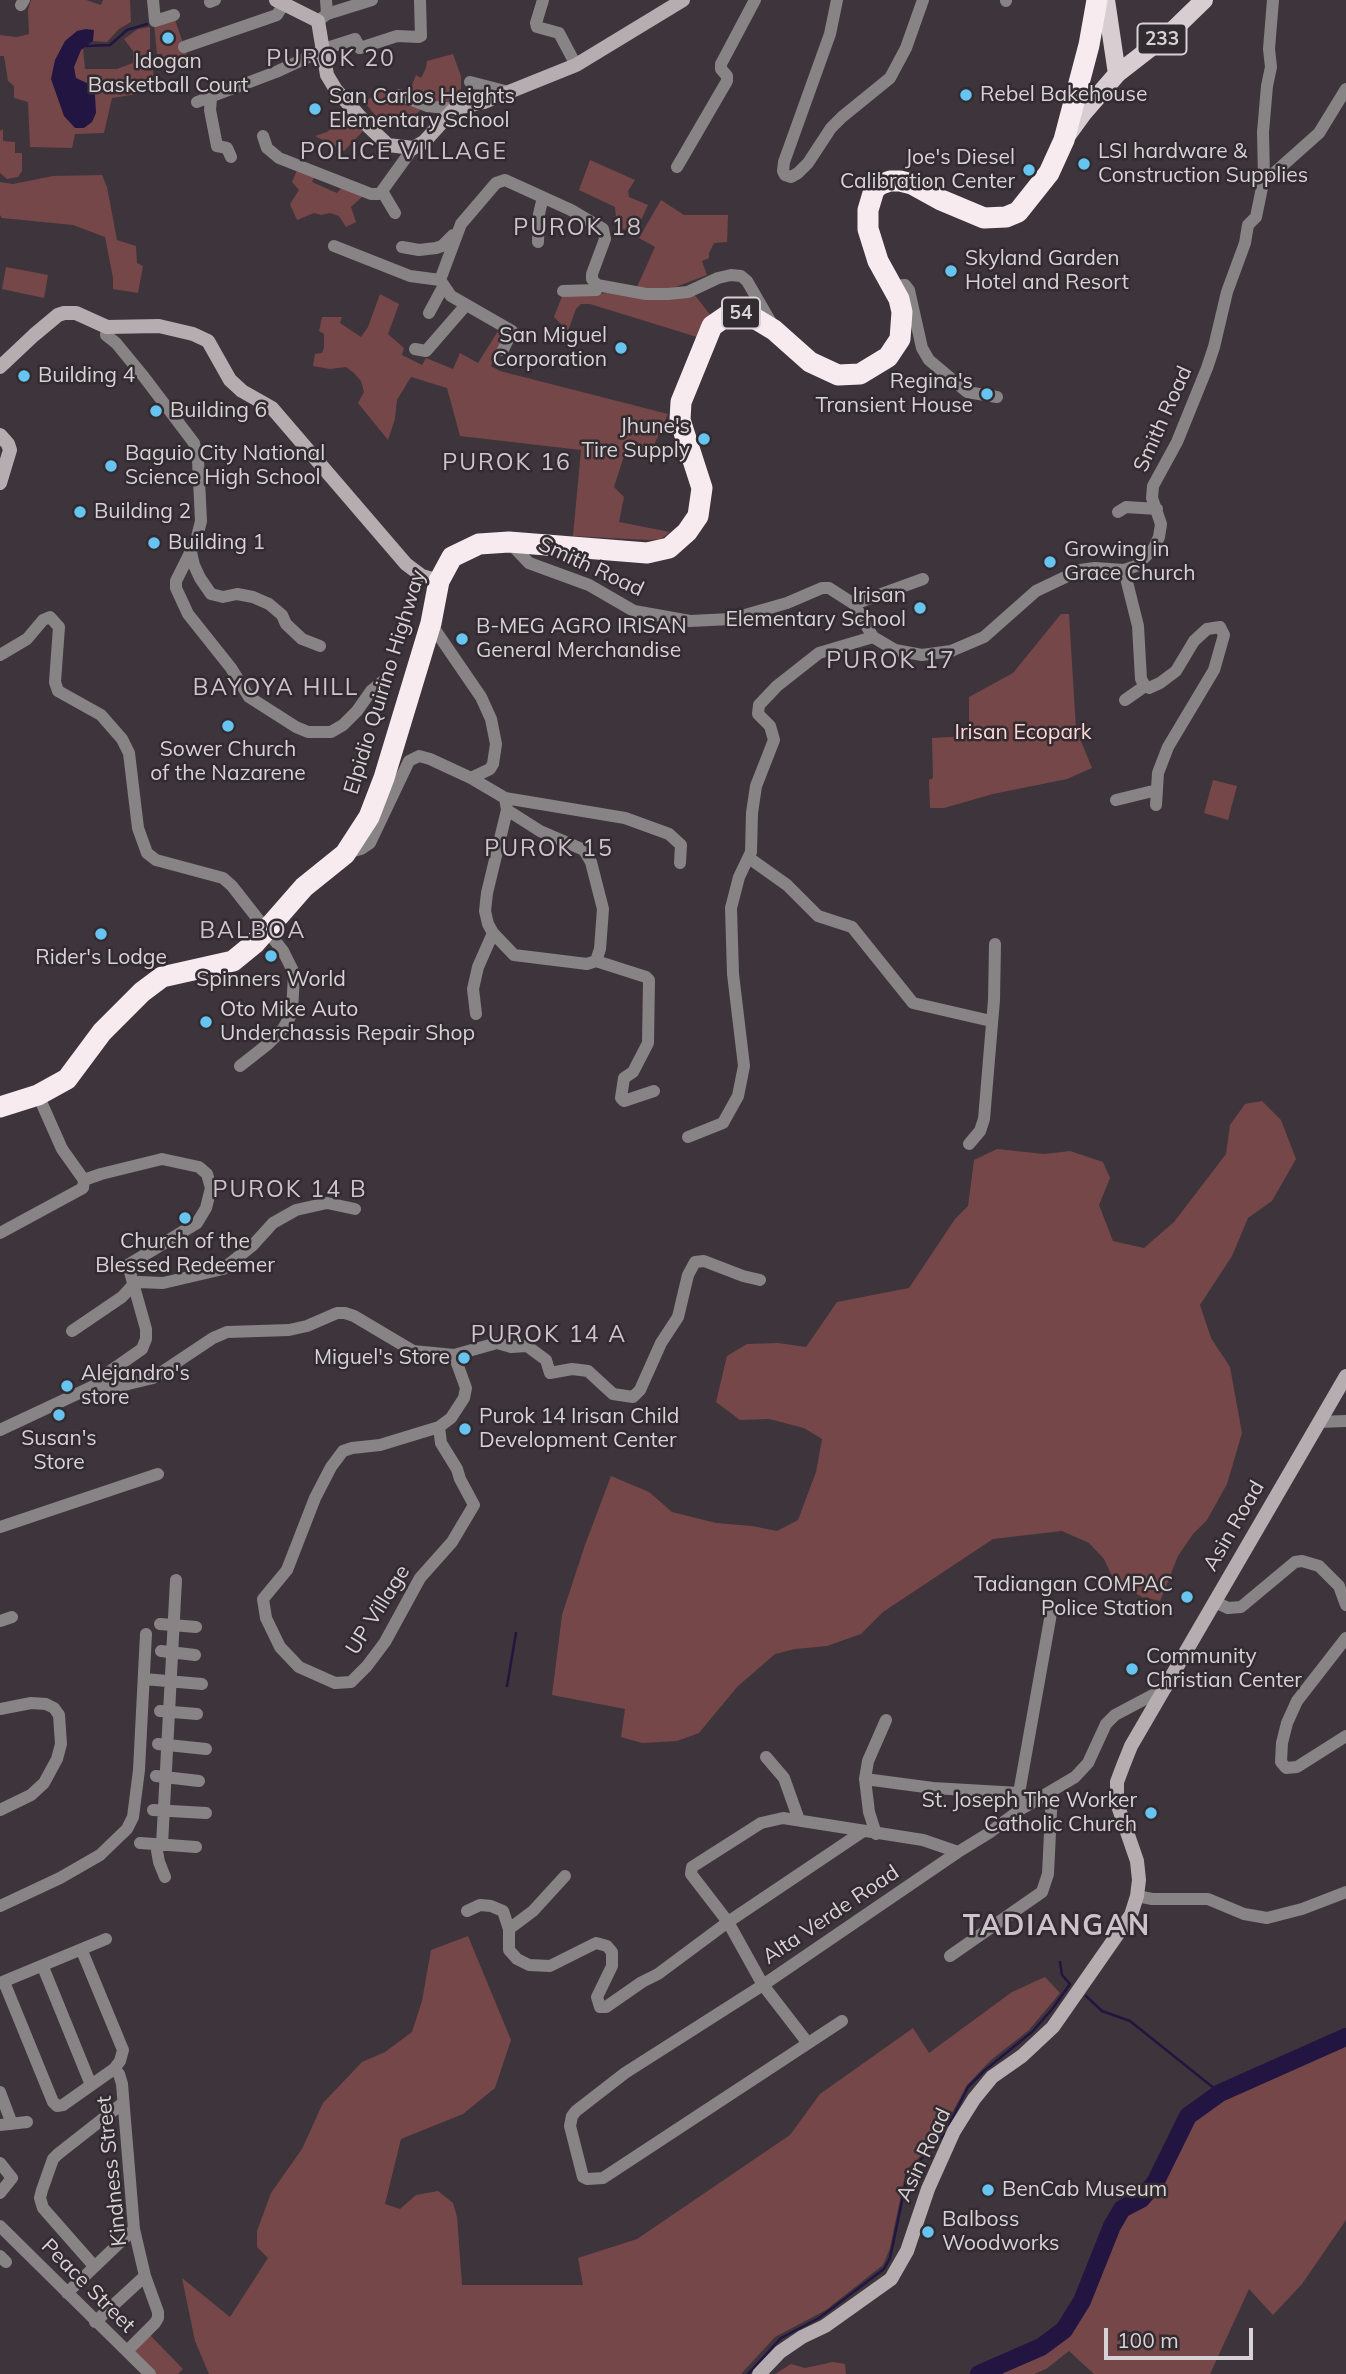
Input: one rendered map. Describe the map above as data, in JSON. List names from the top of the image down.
{
  "streets": {
    "highway": ["54", "Elpidio Quirino Highway"],
    "main road": ["233", "Asin Road"],
    "street": [
      "Smith Road",
      "UP Village",
      "Alta Verde Road",
      "Kindness Street",
      "Peace Street"
    ]
  },
  "crossings": [
    ["233", "Elpidio Quirino Highway"],
    ["Smith Road", "Elpidio Quirino Highway"],
    ["Asin Road", "Alta Verde Road"],
    ["Kindness Street", "Peace Street"]
  ],
  "districts": [
    "PUROK 20",
    "POLICE VILLAGE",
    "PUROK 18",
    "PUROK 16",
    "PUROK 17",
    "BAYOYA HILL",
    "PUROK 15",
    "BALBOA",
    "PUROK 14 B",
    "PUROK 14 A",
    "TADIANGAN"
  ],
  "parks": ["Irisan Ecopark"],
  "places": [
    "Idogan Basketball Court",
    "Rebel Bakehouse",
    "San Carlos Heights Elementary School",
    "LSI hardware & Construction Supplies",
    "Joe's Diesel Calibration Center",
    "Skyland Garden Hotel and Resort",
    "San Miguel Corporation",
    "Building 4",
    "Regina's Transient House",
    "Building 6",
    "Jhune's Tire Supply",
    "Baguio City National Science High School",
    "Building 2",
    "Building 1",
    "Growing in Grace Church",
    "Irisan Elementary School",
    "B-MEG AGRO IRISAN General Merchandise",
    "Sower Church of the Nazarene",
    "Rider's Lodge",
    "Spinners World",
    "Oto Mike Auto Underchassis Repair Shop",
    "Church of the Blessed Redeemer",
    "Miguel's Store",
    "Alejandro's store",
    "Susan's Store",
    "Purok 14 Irisan Child Development Center",
    "Tadiangan COMPAC Police Station",
    "Community Christian Center",
    "St. Joseph The Worker Catholic Church",
    "BenCab Museum",
    "Balboss Woodworks"
  ],
  "scale_bar": "100 m"
}
